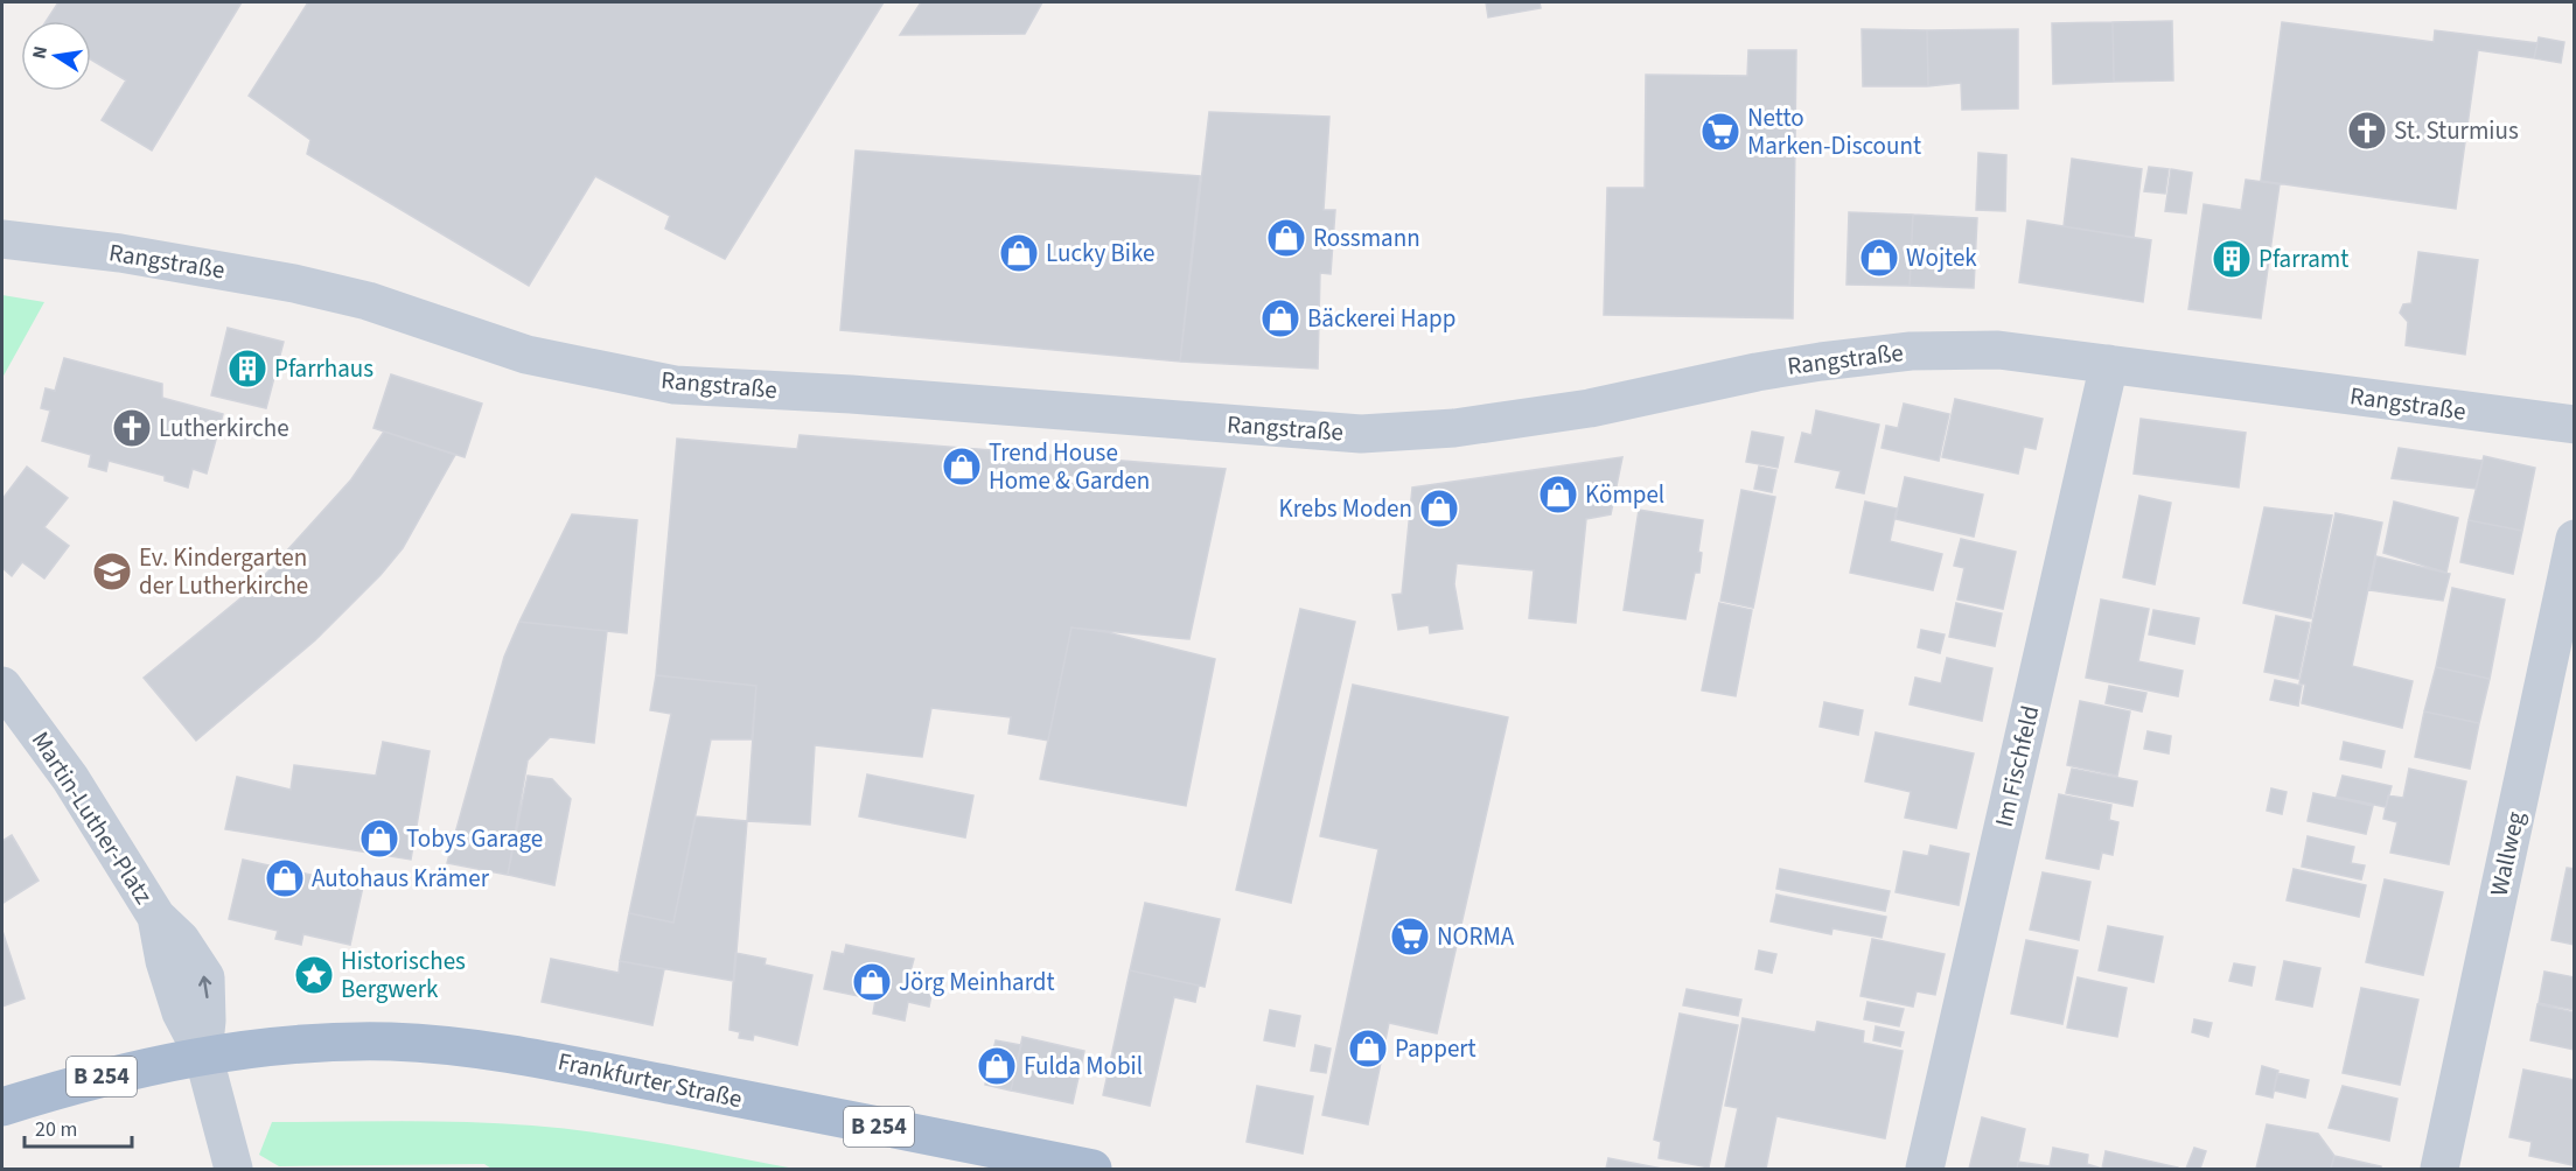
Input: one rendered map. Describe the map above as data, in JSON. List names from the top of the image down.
{
  "streets": {
    "main road": ["B 254", "Frankfurter Straße"],
    "street": [
      "Rangstraße",
      "Im Fischfeld",
      "Martin-Luther-Platz",
      "Wallweg"
    ]
  },
  "crossings": [
    ["Rangstraße", "Im Fischfeld"],
    ["Martin-Luther-Platz", "Frankfurter Straße"]
  ],
  "places": {
    "church": ["St. Sturmius", "Lutherkirche"],
    "supermarket": ["Netto Marken-Discount", "NORMA"],
    "shop": [
      "Rossmann",
      "Lucky Bike",
      "Wojtek",
      "Bäckerei Happ",
      "Trend House Home & Garden",
      "Kömpel",
      "Krebs Moden",
      "Tobys Garage",
      "Autohaus Krämer",
      "Jörg Meinhardt",
      "Pappert",
      "Fulda Mobil"
    ],
    "building": ["Pfarramt", "Pfarrhaus"],
    "school or university": ["Ev. Kindergarten der Lutherkirche"],
    "place": ["Historisches Bergwerk"]
  },
  "scale_bar": "20 m",
  "north": "left"
}
